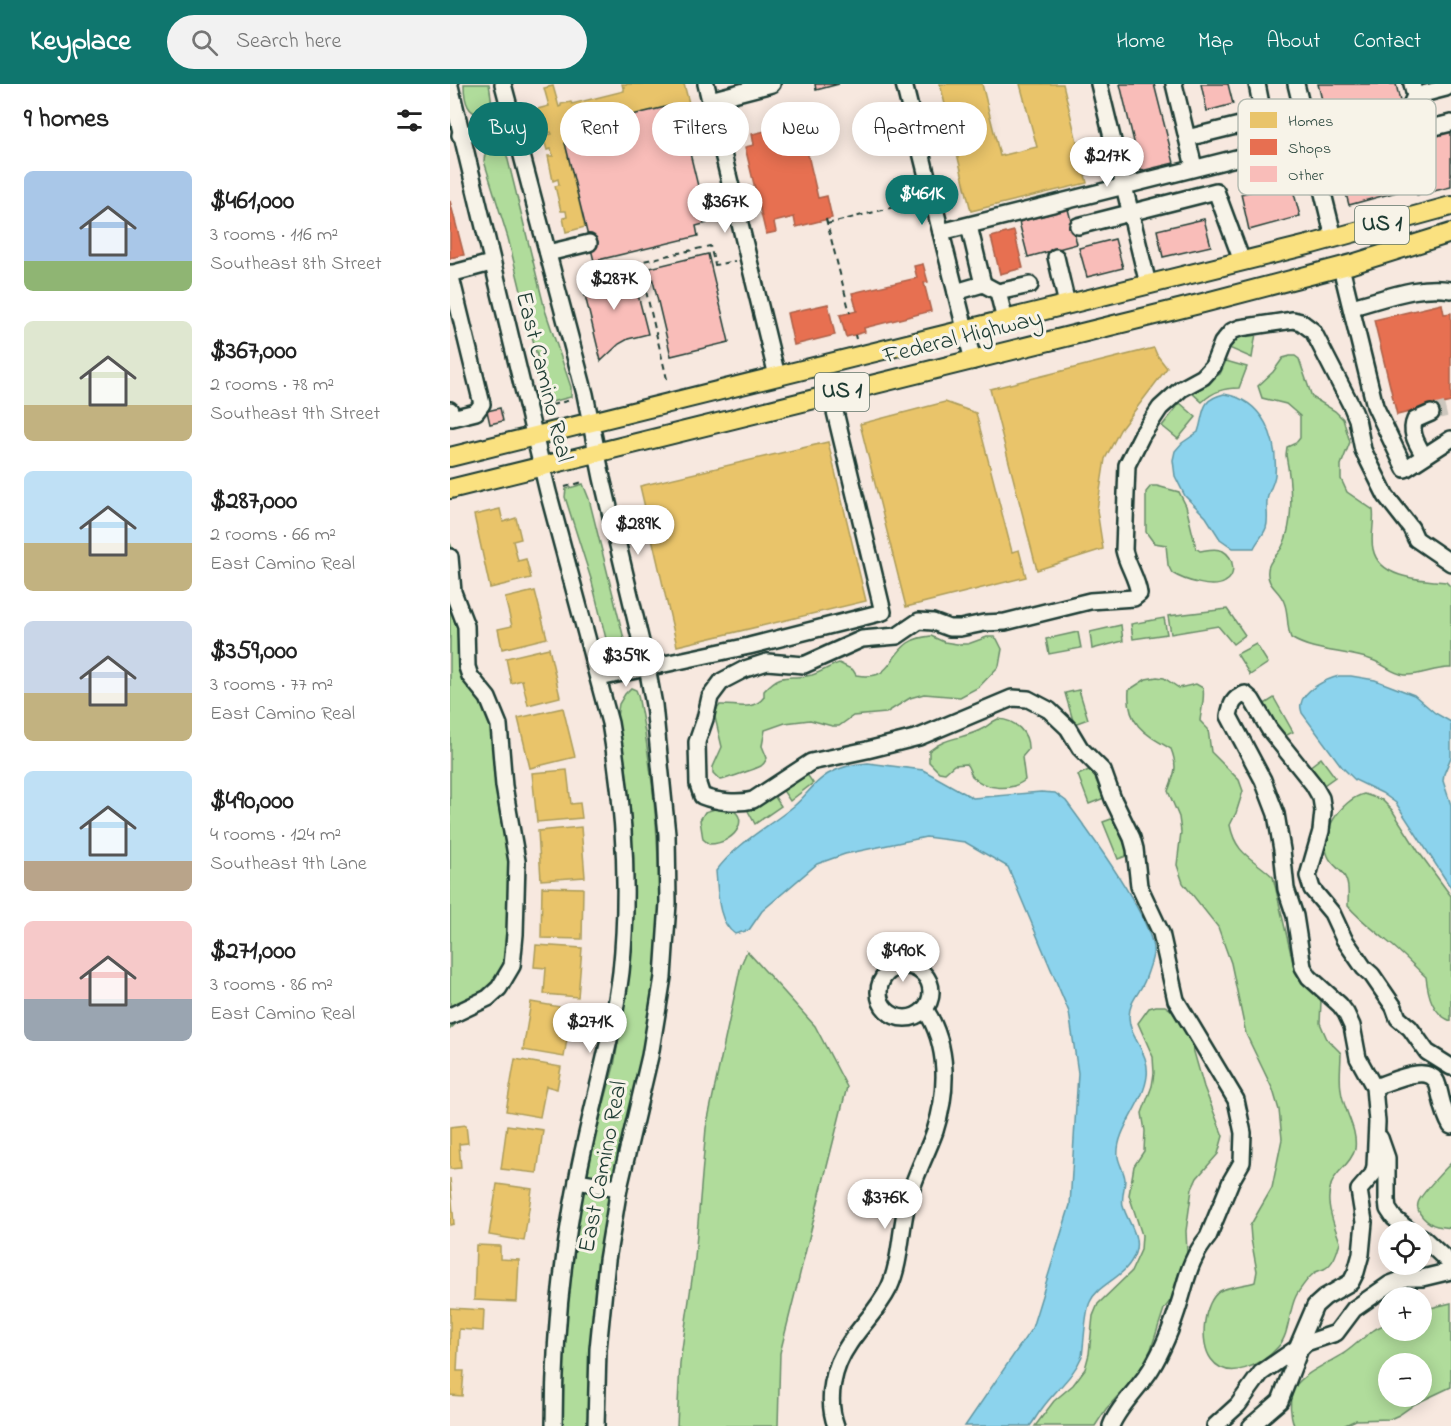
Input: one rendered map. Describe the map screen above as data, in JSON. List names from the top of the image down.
{
  "streets": {
    "main road": ["US 1", "Federal Highway"],
    "street": ["East Camino Real"]
  },
  "crossings": [
    ["Federal Highway", "East Camino Real"]
  ],
  "legend": ["Homes", "Shops", "Other"],
  "page": {
    "header": "Keyplace",
    "search": "Search here",
    "nav": [
      "Home",
      "Map",
      "About",
      "Contact"
    ],
    "heading": "9 homes",
    "chip": [
      "Buy",
      "Rent",
      "Filters",
      "New",
      "Apartment"
    ],
    "price": [
      "$217K",
      "$461K",
      "$367K",
      "$287K",
      "$289K",
      "$359K",
      "$490K",
      "$271K",
      "$376K"
    ],
    "list": [
      {
        "name": "$461,000",
        "note": "3 rooms · 116 m² · Southeast 8th Street"
      },
      {
        "name": "$367,000",
        "note": "2 rooms · 78 m² · Southeast 9th Street"
      },
      {
        "name": "$287,000",
        "note": "2 rooms · 66 m² · East Camino Real"
      },
      {
        "name": "$359,000",
        "note": "3 rooms · 77 m² · East Camino Real"
      },
      {
        "name": "$490,000",
        "note": "4 rooms · 124 m² · Southeast 9th Lane"
      },
      {
        "name": "$271,000",
        "note": "3 rooms · 86 m² · East Camino Real"
      }
    ],
    "map_buttons": ["+", "−"]
  }
}
